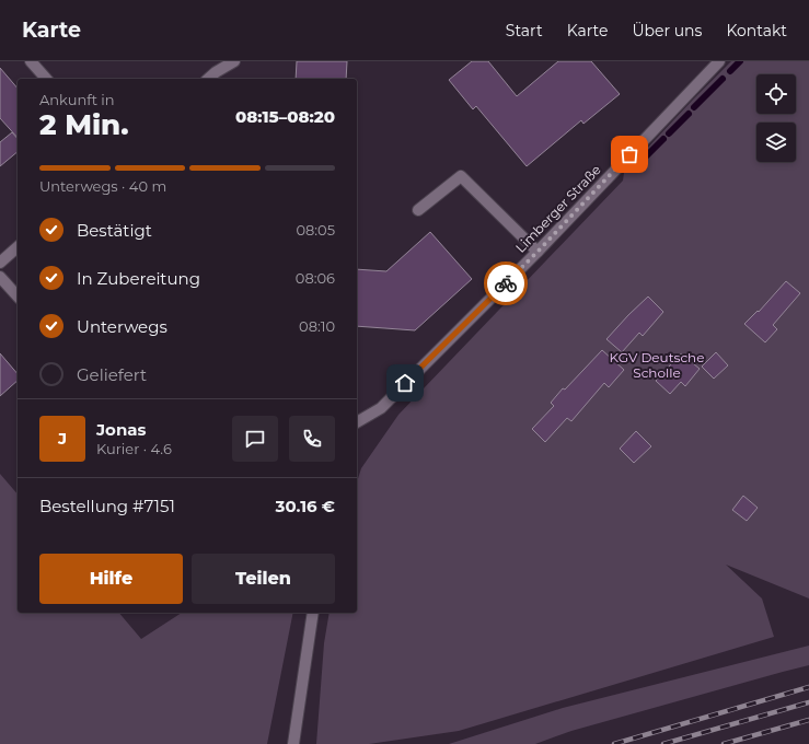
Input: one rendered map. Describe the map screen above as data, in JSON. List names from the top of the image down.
{
  "streets": {
    "street": ["Limberger Straße"]
  },
  "parks": ["KGV Deutsche Scholle"],
  "page": {
    "header": "Karte",
    "nav": [
      "Start",
      "Karte",
      "Über uns",
      "Kontakt"
    ],
    "heading": ["2 Min.", "Ankunft in", "08:15–08:20"],
    "panel": [
      "Jonas",
      "Kurier · 4.6",
      "Bestellung #7151",
      "30.16 €"
    ],
    "bar": "Unterwegs · 40 m",
    "list": [
      ["Bestätigt", "08:05"],
      ["In Zubereitung", "08:06"],
      ["Unterwegs", "08:10"],
      "Geliefert"
    ],
    "round": "J",
    "buttons": ["Hilfe", "Teilen"]
  }
}
